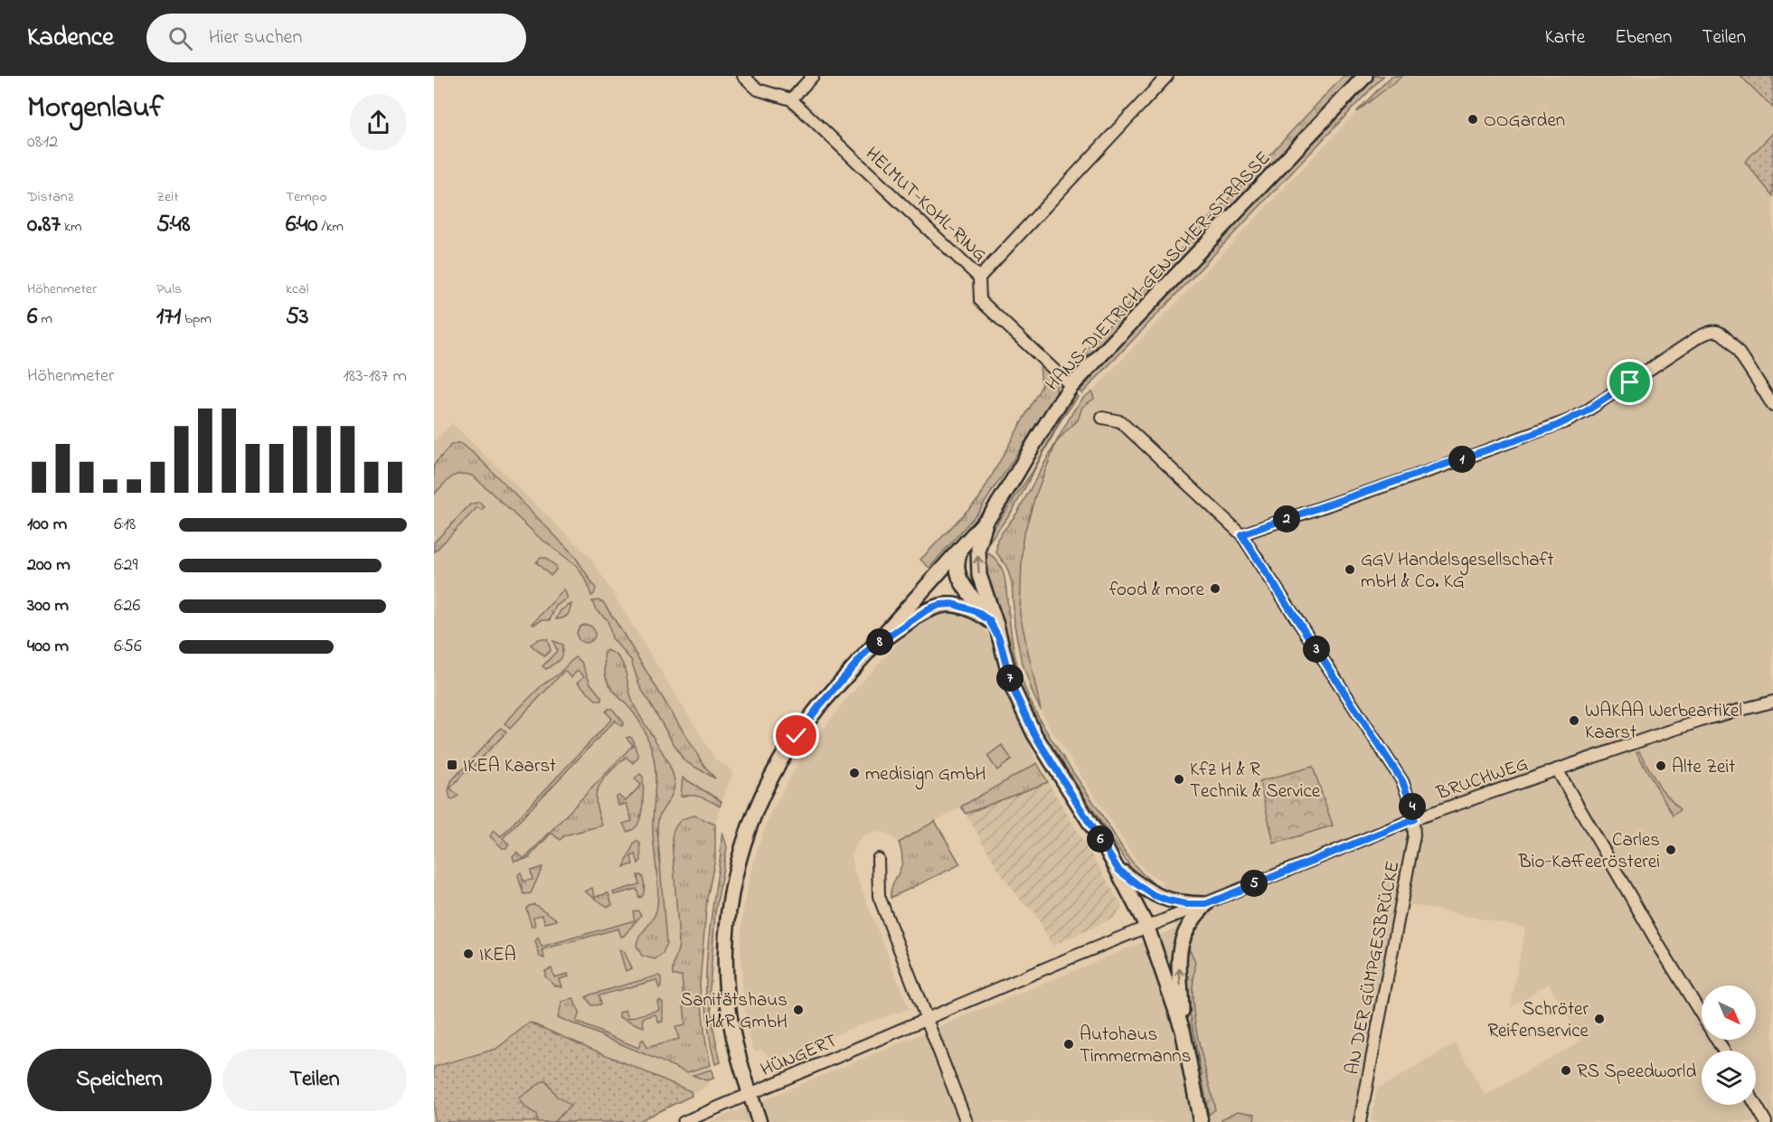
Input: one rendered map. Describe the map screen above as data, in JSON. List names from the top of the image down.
{
  "streets": {
    "street": [
      "HELMUT-KOHL-RING",
      "HANS-DIETRICH-GENSCHER-STRASSE",
      "BRUCHWEG",
      "AN DER GÜMPGESBRÜCKE",
      "HÜNGERT"
    ]
  },
  "crossings": [
    ["HANS-DIETRICH-GENSCHER-STRASSE", "HÜNGERT"],
    ["BRUCHWEG", "AN DER GÜMPGESBRÜCKE"],
    ["BRUCHWEG", "HÜNGERT"]
  ],
  "places": {
    "other": [
      "OOGarden",
      "GGV Handelsgesellschaft mbH & Co. KG",
      "food & more",
      "WAKAA Werbeartikel Kaarst",
      "Alte Zeit",
      "medisign GmbH",
      "Kfz H & R Technik & Service",
      "Carles Bio-Kaffeerösterei",
      "IKEA",
      "Sanitätshaus H&R GmbH",
      "Schröter Reifenservice",
      "Autohaus Timmermanns",
      "RS Speedworld"
    ],
    "transit": ["IKEA Kaarst"]
  },
  "north": "bottom right",
  "page": {
    "header": "Kadence",
    "search": "Hier suchen",
    "nav": ["Karte", "Ebenen", "Teilen"],
    "heading": ["Morgenlauf", "08:12"],
    "stats": [
      ["Distanz", "0.87 km"],
      ["Zeit", "5:48"],
      ["Tempo", "6:40 /km"],
      ["Höhenmeter", "6 m"],
      ["Puls", "171 bpm"],
      ["kcal", "53"]
    ],
    "chart": ["Höhenmeter", "183–187 m"],
    "pins": [
      "1",
      "2",
      "8",
      "3",
      "7",
      "4",
      "6",
      "5"
    ],
    "list": [
      {
        "name": "100 m",
        "note": "6:18"
      },
      {
        "name": "200 m",
        "note": "6:29"
      },
      {
        "name": "300 m",
        "note": "6:26"
      },
      {
        "name": "400 m",
        "note": "6:56"
      }
    ],
    "buttons": ["Speichern", "Teilen"]
  }
}
